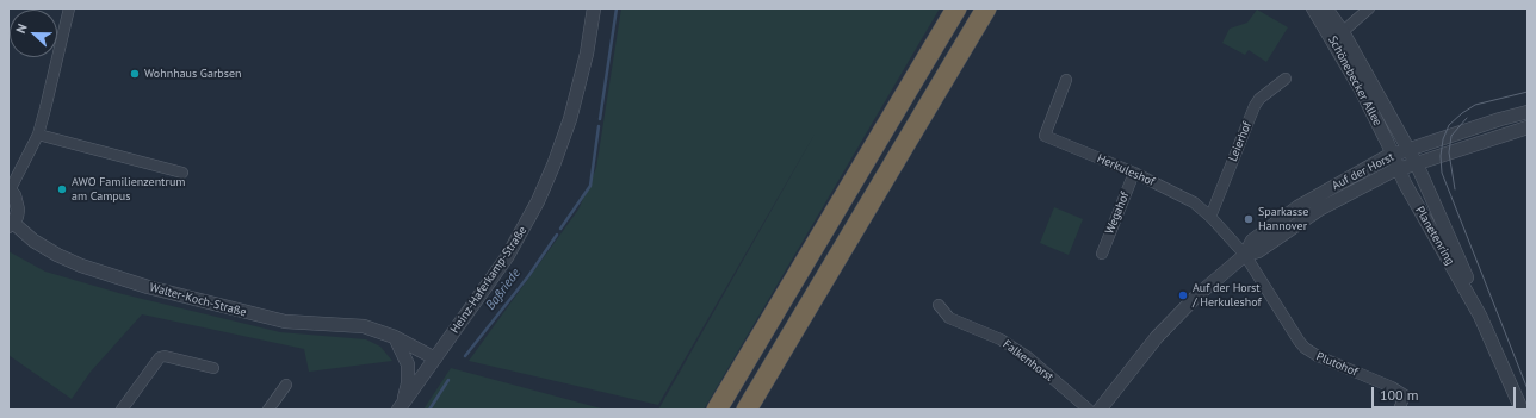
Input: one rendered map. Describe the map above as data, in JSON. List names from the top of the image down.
{
  "streets": {
    "street": [
      "Schönebecker Allee",
      "Leierhof",
      "Herkuleshof",
      "Auf der Horst",
      "Wegahof",
      "Planetenring",
      "Heinz-Haferkamp-Straße",
      "Walter-Koch-Straße",
      "Falkenhorst",
      "Plutohof"
    ]
  },
  "crossings": [
    ["Schönebecker Allee", "Auf der Horst"],
    ["Schönebecker Allee", "Planetenring"],
    ["Leierhof", "Herkuleshof"],
    ["Herkuleshof", "Auf der Horst"],
    ["Herkuleshof", "Wegahof"],
    ["Herkuleshof", "Plutohof"],
    ["Auf der Horst", "Planetenring"],
    ["Auf der Horst", "Plutohof"],
    ["Heinz-Haferkamp-Straße", "Walter-Koch-Straße"]
  ],
  "water": ["Baßriede"],
  "places": [
    "Wohnhaus Garbsen",
    "AWO Familienzentrum am Campus",
    "Sparkasse Hannover",
    "Auf der Horst / Herkuleshof"
  ],
  "scale_bar": "100 m",
  "north": "left"
}
